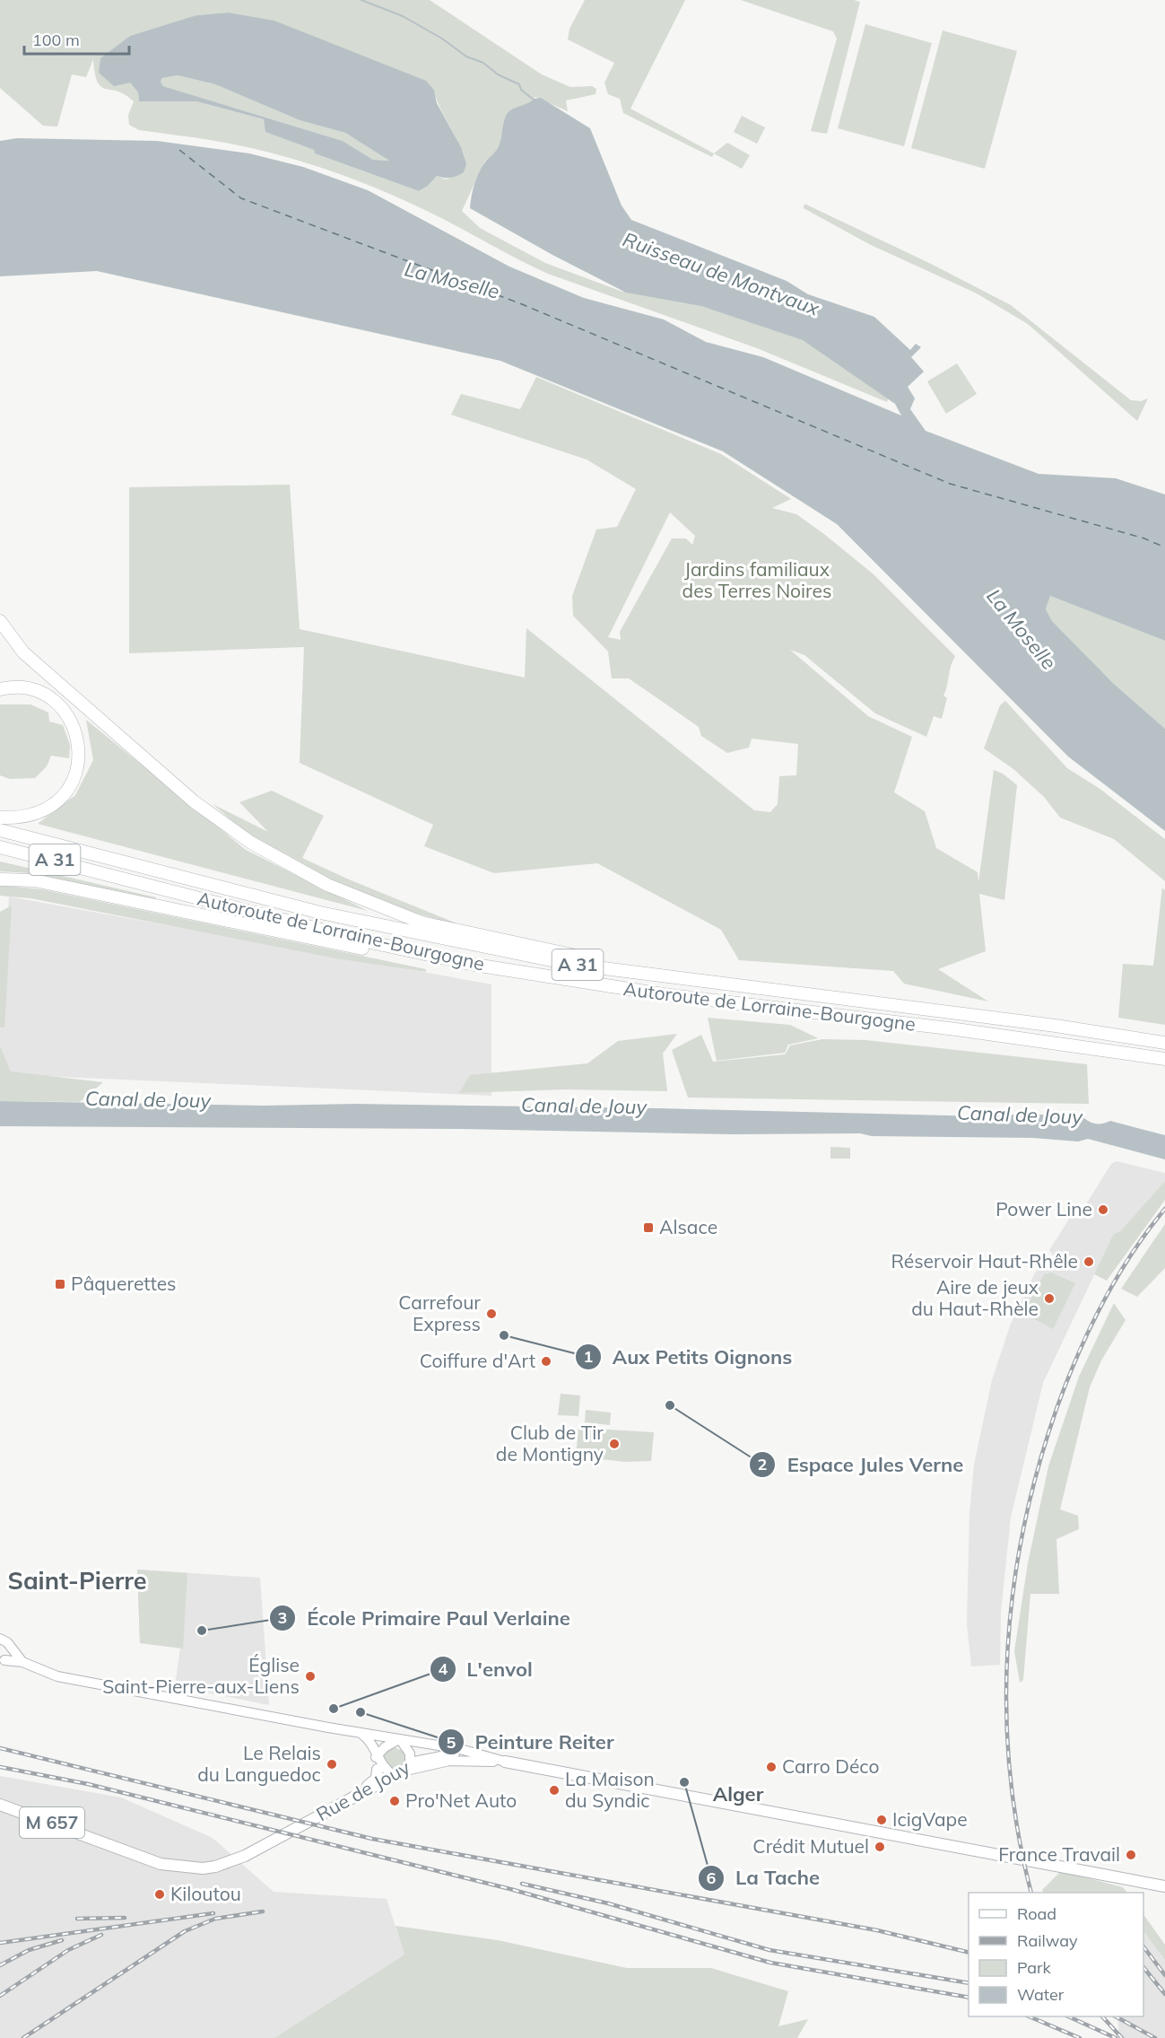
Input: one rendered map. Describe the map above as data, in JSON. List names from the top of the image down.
{
  "streets": {
    "highway": ["A 31", "Autoroute de Lorraine-Bourgogne"],
    "main road": ["Rue de Jouy", "M 657"]
  },
  "districts": ["Saint-Pierre", "Alger"],
  "water": ["Ruisseau de Montvaux", "La Moselle", "Canal de Jouy"],
  "parks": ["Jardins familiaux des Terres Noires"],
  "places": {
    "other": [
      "Power Line",
      "Réservoir Haut-Rhêle",
      "Aire de jeux du Haut-Rhèle",
      "Carrefour Express",
      "Aux Petits Oignons",
      "Coiffure d'Art",
      "Espace Jules Verne",
      "Club de Tir de Montigny",
      "École Primaire Paul Verlaine",
      "Église Saint-Pierre-aux-Liens",
      "L'envol",
      "Peinture Reiter",
      "Le Relais du Languedoc",
      "Carro Déco",
      "La Tache",
      "La Maison du Syndic",
      "Pro'Net Auto",
      "IcigVape",
      "Crédit Mutuel",
      "France Travail",
      "Kiloutou"
    ],
    "transit": ["Alsace", "Pâquerettes"]
  },
  "legend": [
    "Road",
    "Railway",
    "Park",
    "Water"
  ],
  "scale_bar": "100 m"
}
